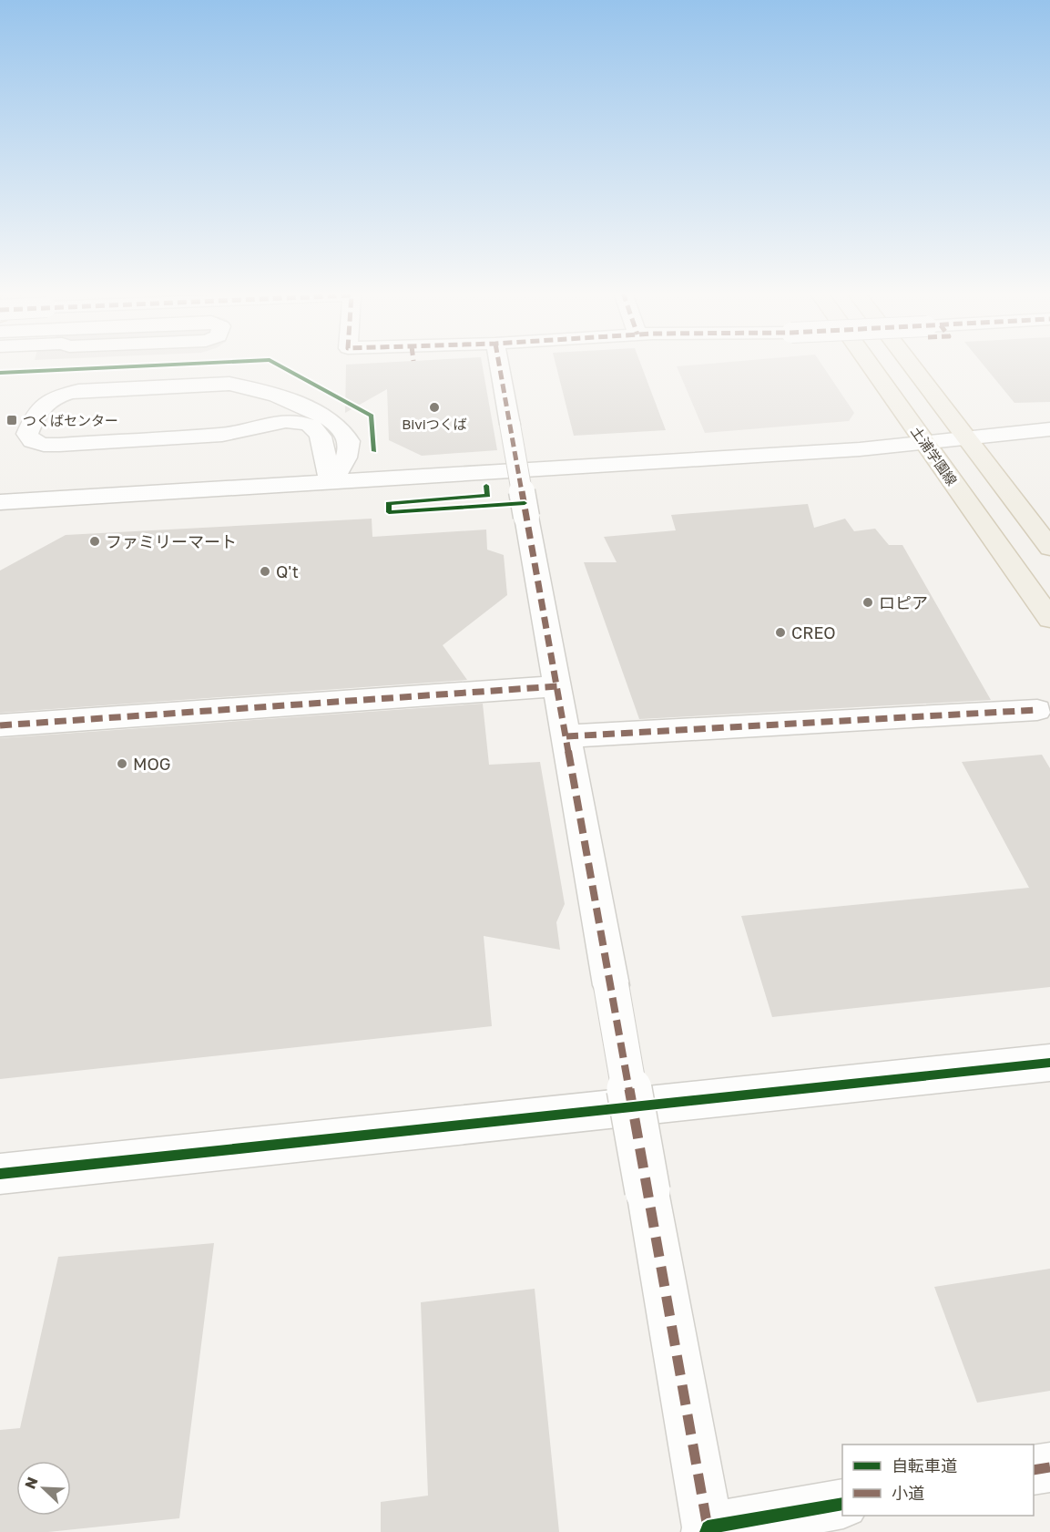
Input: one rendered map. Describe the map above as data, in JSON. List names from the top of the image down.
{
  "streets": {
    "main road": ["土浦学園線"]
  },
  "places": {
    "other": [
      "Biviつくば",
      "ファミリーマート",
      "Q't",
      "ロピア",
      "CREO",
      "MOG"
    ],
    "transit": ["つくばセンター"]
  },
  "legend": ["自転車道", "小道"],
  "north": "top left"
}
